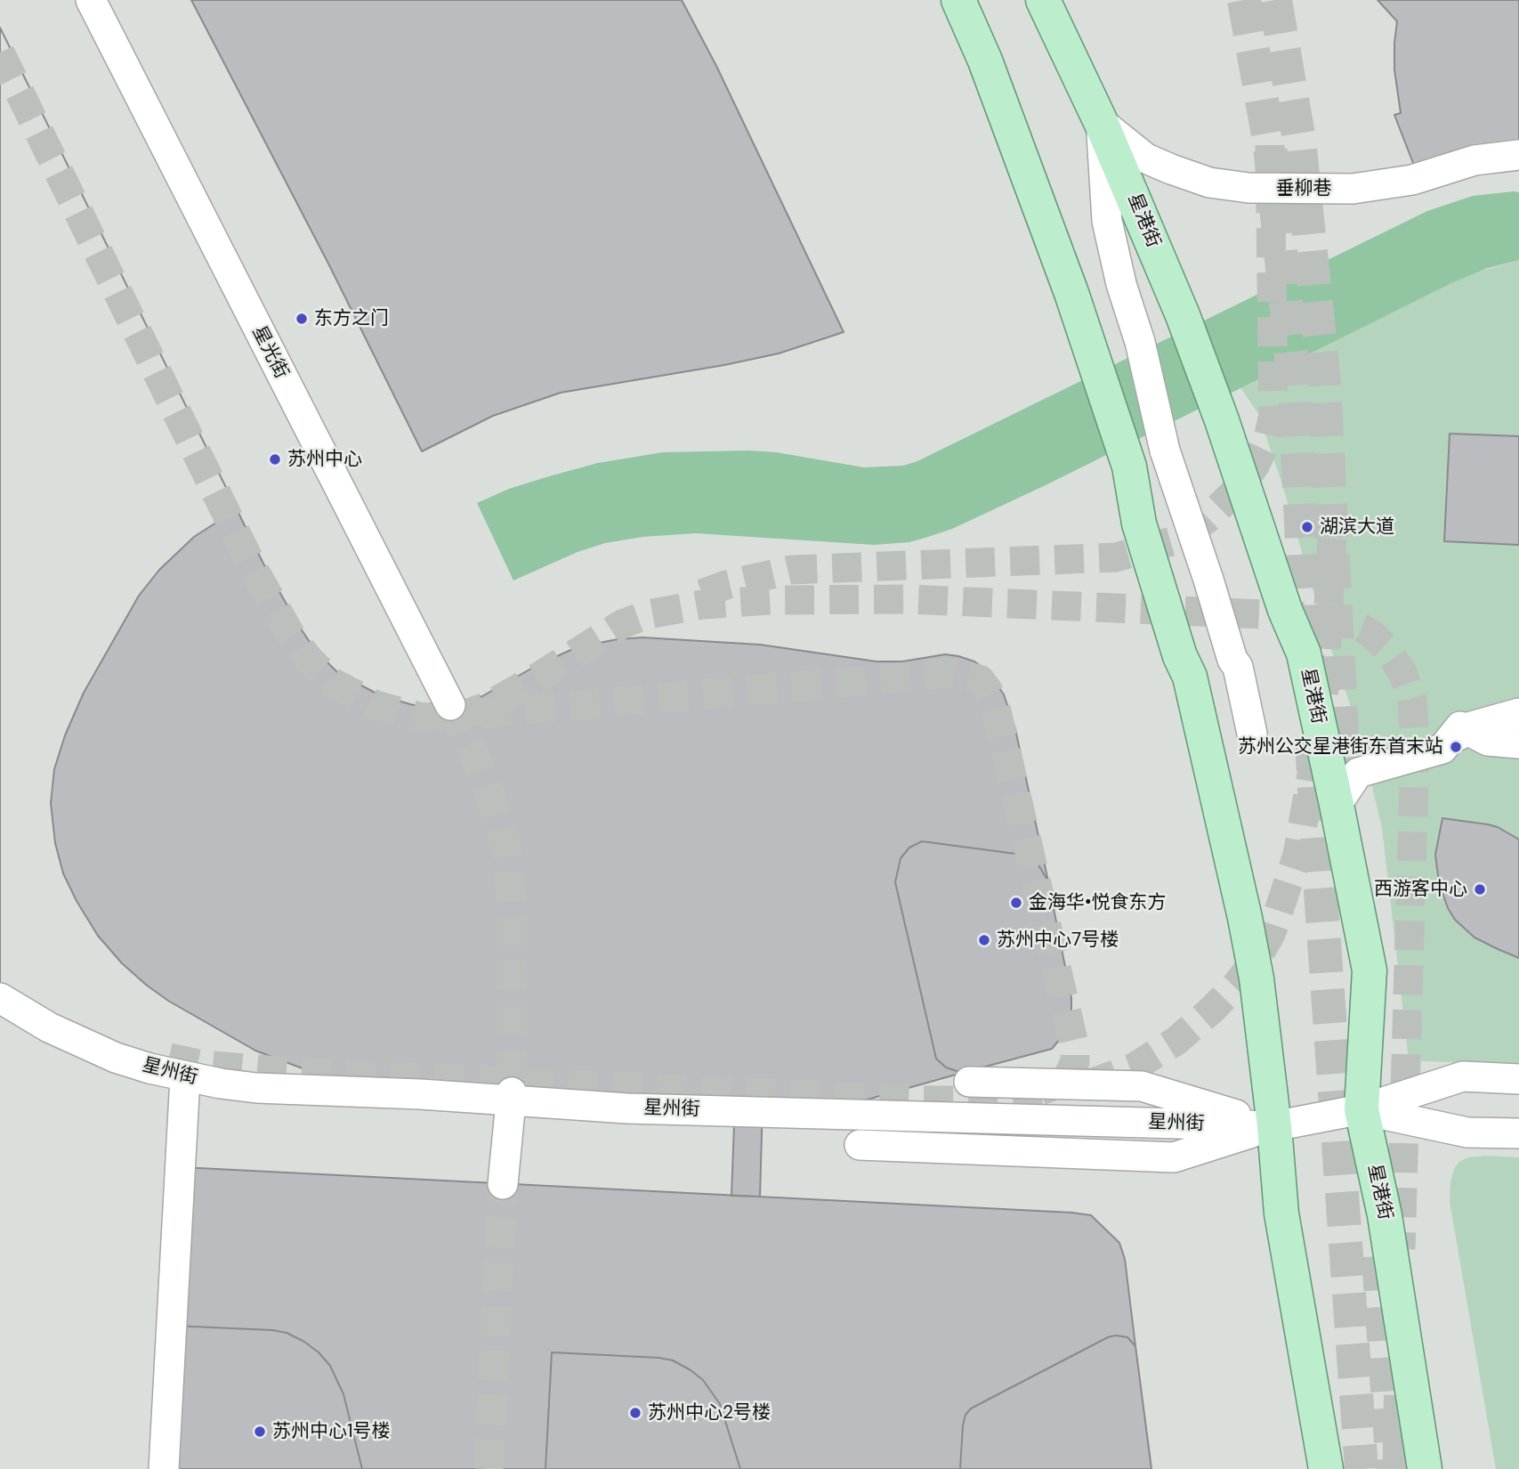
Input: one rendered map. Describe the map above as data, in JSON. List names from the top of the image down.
{
  "streets": {
    "main road": ["星港街"],
    "street": ["垂柳巷", "星光街", "星州街"]
  },
  "crossings": [
    ["垂柳巷", "星港街"],
    ["星港街", "星州街"]
  ],
  "places": [
    "东方之门",
    "苏州中心",
    "湖滨大道",
    "苏州公交星港街东首末站",
    "西游客中心",
    "金海华•悦食东方",
    "苏州中心7号楼",
    "苏州中心2号楼",
    "苏州中心1号楼"
  ]
}
